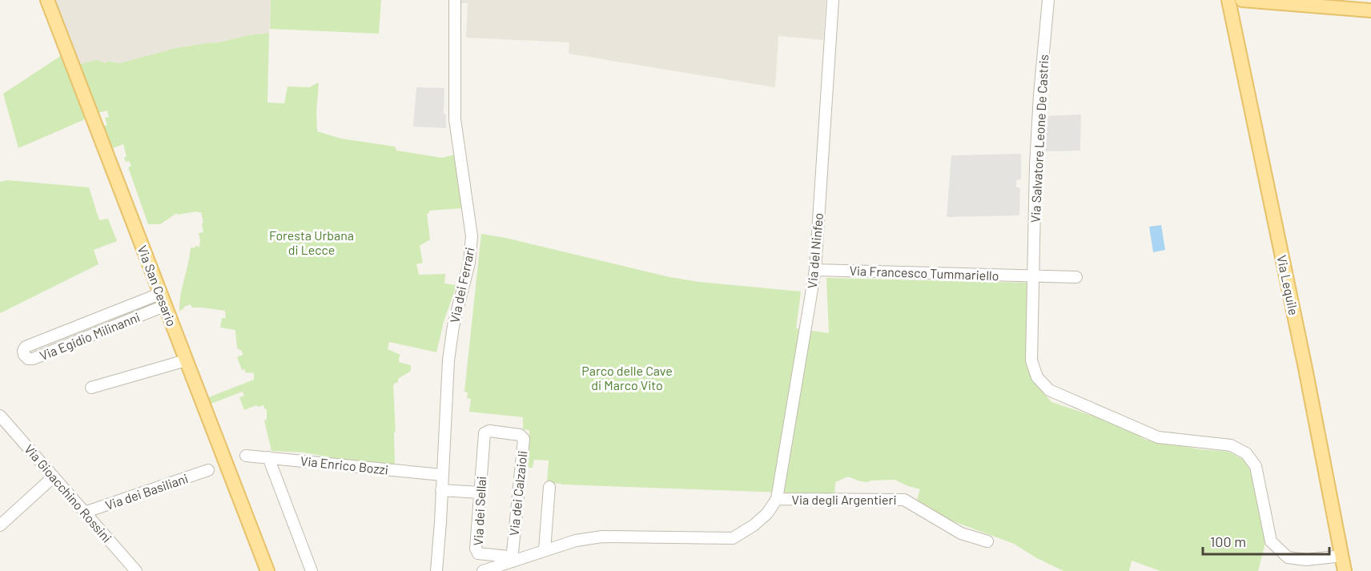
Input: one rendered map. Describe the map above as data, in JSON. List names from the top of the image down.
{
  "streets": {
    "main road": ["Via Lequile", "Via San Cesario"],
    "street": [
      "Via Salvatore Leone De Castris",
      "Via del Ninfeo",
      "Via Francesco Tummariello",
      "Via dei Ferrari",
      "Via Egidio Milinanni",
      "Via Enrico Bozzi",
      "Via dei Basiliani",
      "Via Gioacchino Rossini",
      "Via dei Calzaioli",
      "Via degli Argentieri",
      "Via dei Sellai"
    ]
  },
  "crossings": [
    ["Via Salvatore Leone De Castris", "Via Francesco Tummariello"],
    ["Via del Ninfeo", "Via Francesco Tummariello"],
    ["Via del Ninfeo", "Via degli Argentieri"],
    ["Via dei Ferrari", "Via Enrico Bozzi"],
    ["Via San Cesario", "Via Egidio Milinanni"],
    ["Via dei Basiliani", "Via Gioacchino Rossini"],
    ["Via dei Calzaioli", "Via dei Sellai"]
  ],
  "parks": ["Foresta Urbana di Lecce", "Parco delle Cave di Marco Vito"],
  "scale_bar": "100 m"
}
